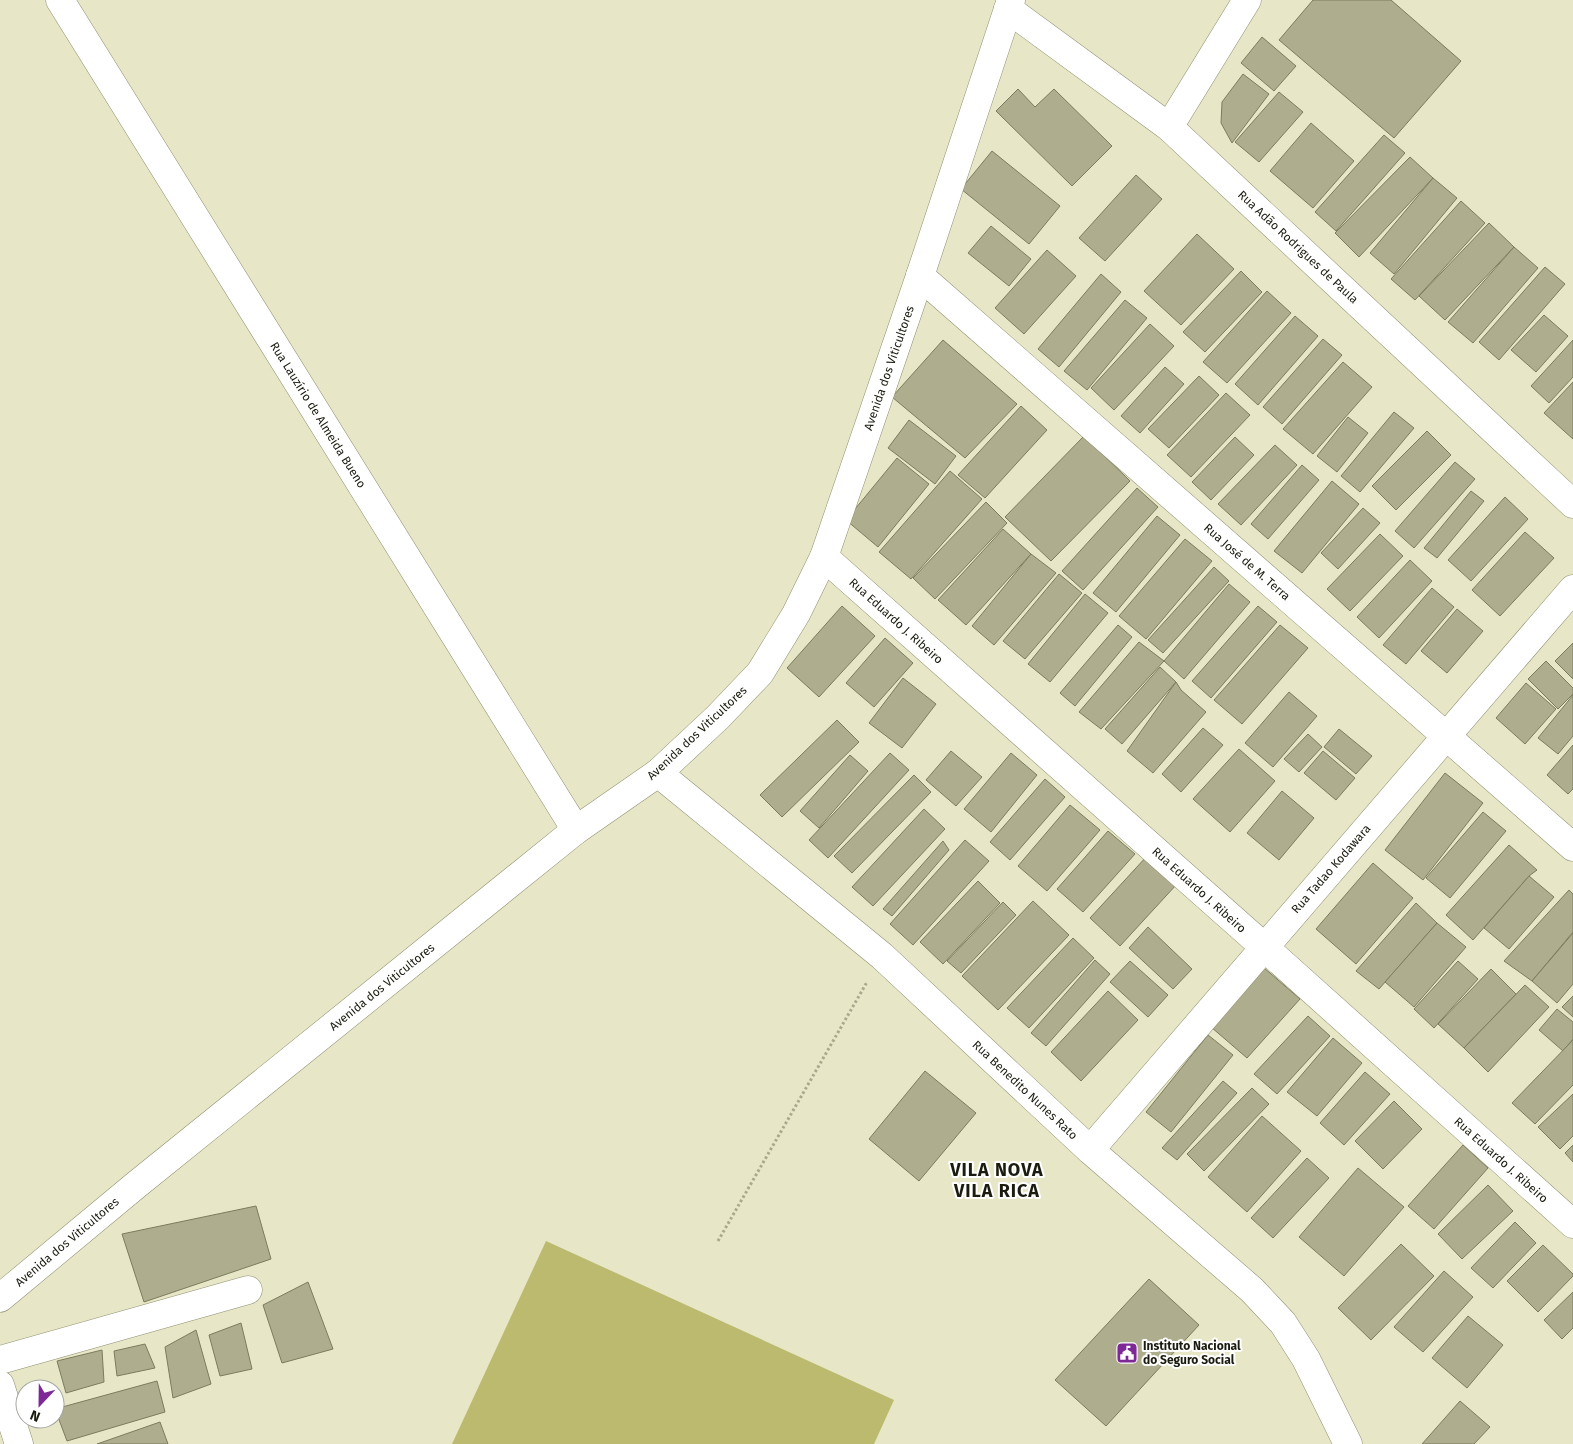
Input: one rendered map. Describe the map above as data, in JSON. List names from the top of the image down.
{
  "streets": {
    "street": [
      "Rua Adão Rodrigues de Paula",
      "Avenida dos Viticultores",
      "Rua Lauzírio de Almeida Bueno",
      "Rua José de M. Terra",
      "Rua Eduardo J. Ribeiro",
      "Rua Tadao Kodawara",
      "Rua Benedito Nunes Rato"
    ]
  },
  "crossings": [
    ["Rua Adão Rodrigues de Paula", "Avenida dos Viticultores"],
    ["Avenida dos Viticultores", "Rua Lauzírio de Almeida Bueno"],
    ["Avenida dos Viticultores", "Rua José de M. Terra"],
    ["Avenida dos Viticultores", "Rua Eduardo J. Ribeiro"],
    ["Avenida dos Viticultores", "Rua Benedito Nunes Rato"],
    ["Rua José de M. Terra", "Rua Tadao Kodawara"],
    ["Rua Eduardo J. Ribeiro", "Rua Tadao Kodawara"],
    ["Rua Tadao Kodawara", "Rua Benedito Nunes Rato"]
  ],
  "districts": ["VILA NOVA VILA RICA"],
  "places": {
    "public building": ["Instituto Nacional do Seguro Social"]
  },
  "north": "bottom"
}
